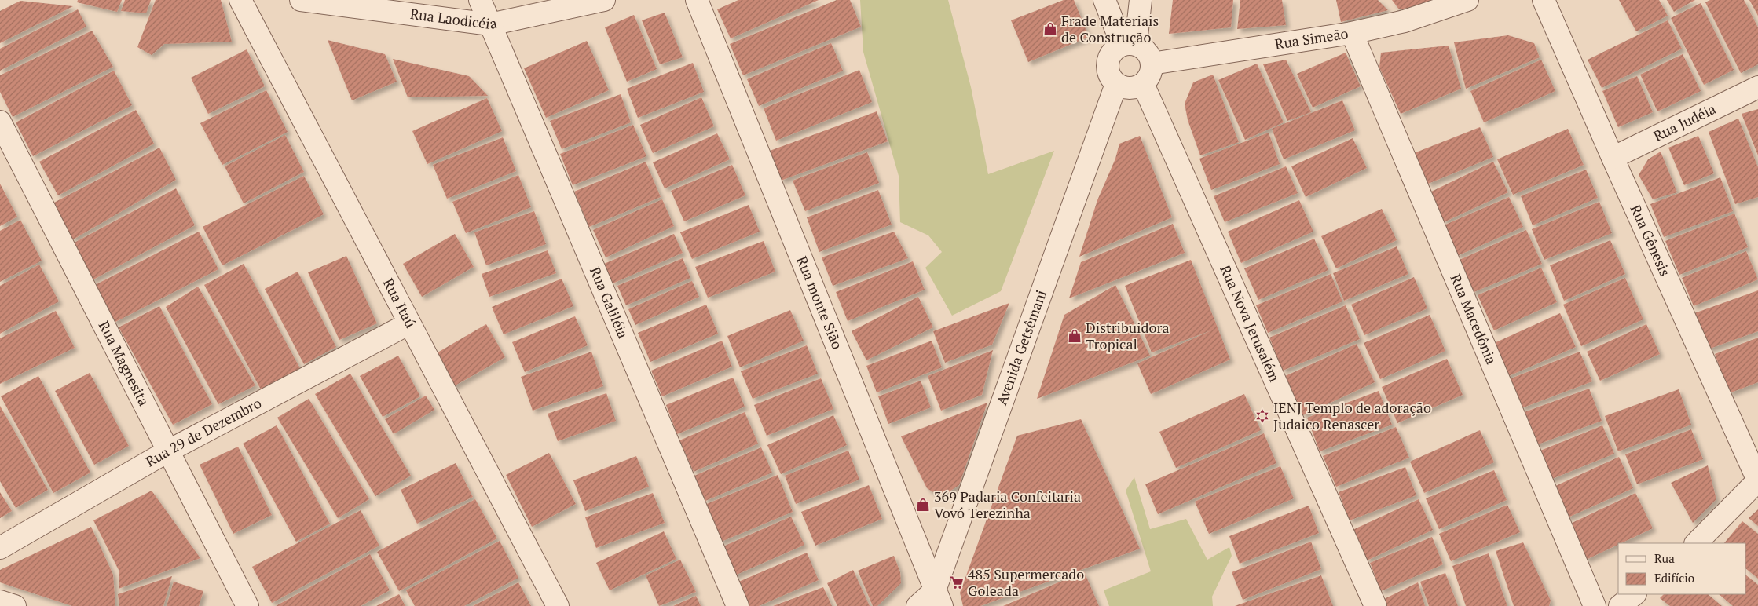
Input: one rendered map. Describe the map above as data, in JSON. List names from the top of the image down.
{
  "streets": {
    "street": [
      "Rua Laodicéia",
      "Rua Simeão",
      "Rua Judéia",
      "Rua Gênesis",
      "Rua Itaú",
      "Rua Galiléia",
      "Rua monte Sião",
      "Rua Macedônia",
      "Rua Nova Jerusalém",
      "Avenida Getsêmani",
      "Rua Magnesita",
      "Rua 29 de Dezembro"
    ]
  },
  "crossings": [
    ["Rua Laodicéia", "Rua Galiléia"],
    ["Rua Simeão", "Rua Macedônia"],
    ["Rua Simeão", "Rua Nova Jerusalém"],
    ["Rua Simeão", "Avenida Getsêmani"],
    ["Rua Judéia", "Rua Gênesis"],
    ["Rua Itaú", "Rua 29 de Dezembro"],
    ["Rua monte Sião", "Avenida Getsêmani"],
    ["Rua Nova Jerusalém", "Avenida Getsêmani"],
    ["Rua Magnesita", "Rua 29 de Dezembro"]
  ],
  "places": {
    "shop": ["Frade Materiais de Construção", "Distribuidora Tropical", "369 Padaria Confeitaria Vovó Terezinha"],
    "synagogue": ["IENJ Templo de adoração Judaico Renascer"],
    "supermarket": ["485 Supermercado Goleada"]
  },
  "legend": ["Rua", "Edifício"]
}
